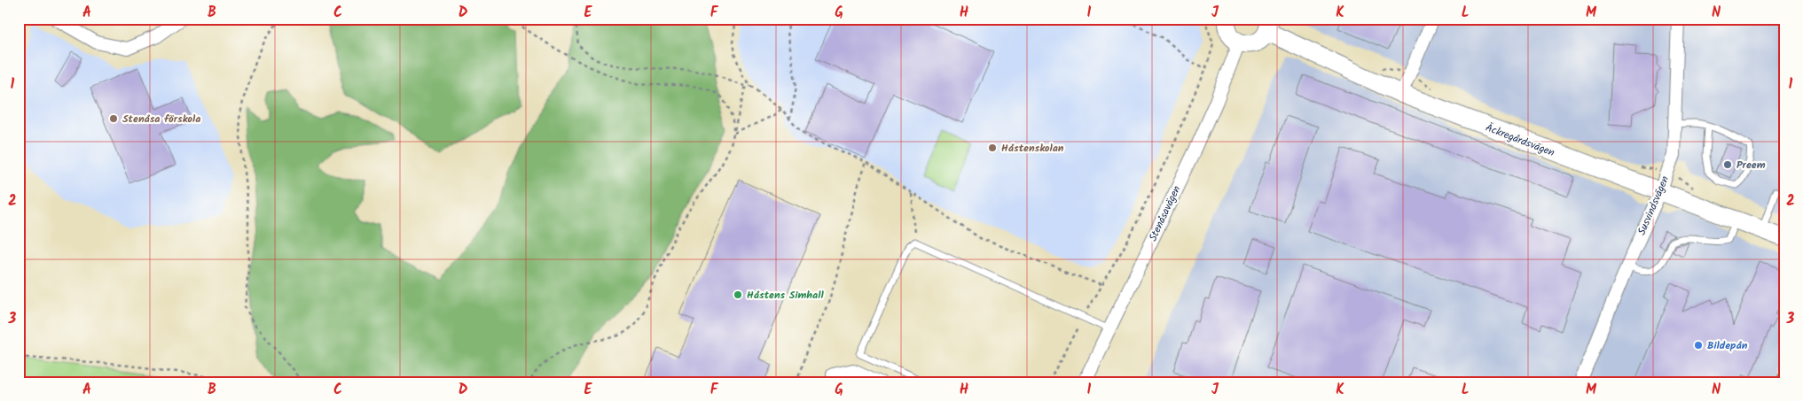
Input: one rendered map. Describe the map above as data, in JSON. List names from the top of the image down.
{
  "streets": {
    "street": ["Äckregårdsvägen", "Susvindsvägen", "Stenåsavägen"]
  },
  "crossings": [
    ["Äckregårdsvägen", "Susvindsvägen"],
    ["Äckregårdsvägen", "Stenåsavägen"]
  ],
  "places": [
    "Stenåsa förskola",
    "Håstenskolan",
    "Preem",
    "Håstens Simhall",
    "Bildepån"
  ],
  "grid": {
    "columns": [
      "A",
      "B",
      "C",
      "D",
      "E",
      "F",
      "G",
      "H",
      "I",
      "J",
      "K",
      "L",
      "M",
      "N"
    ],
    "rows": ["1", "2", "3"]
  }
}
